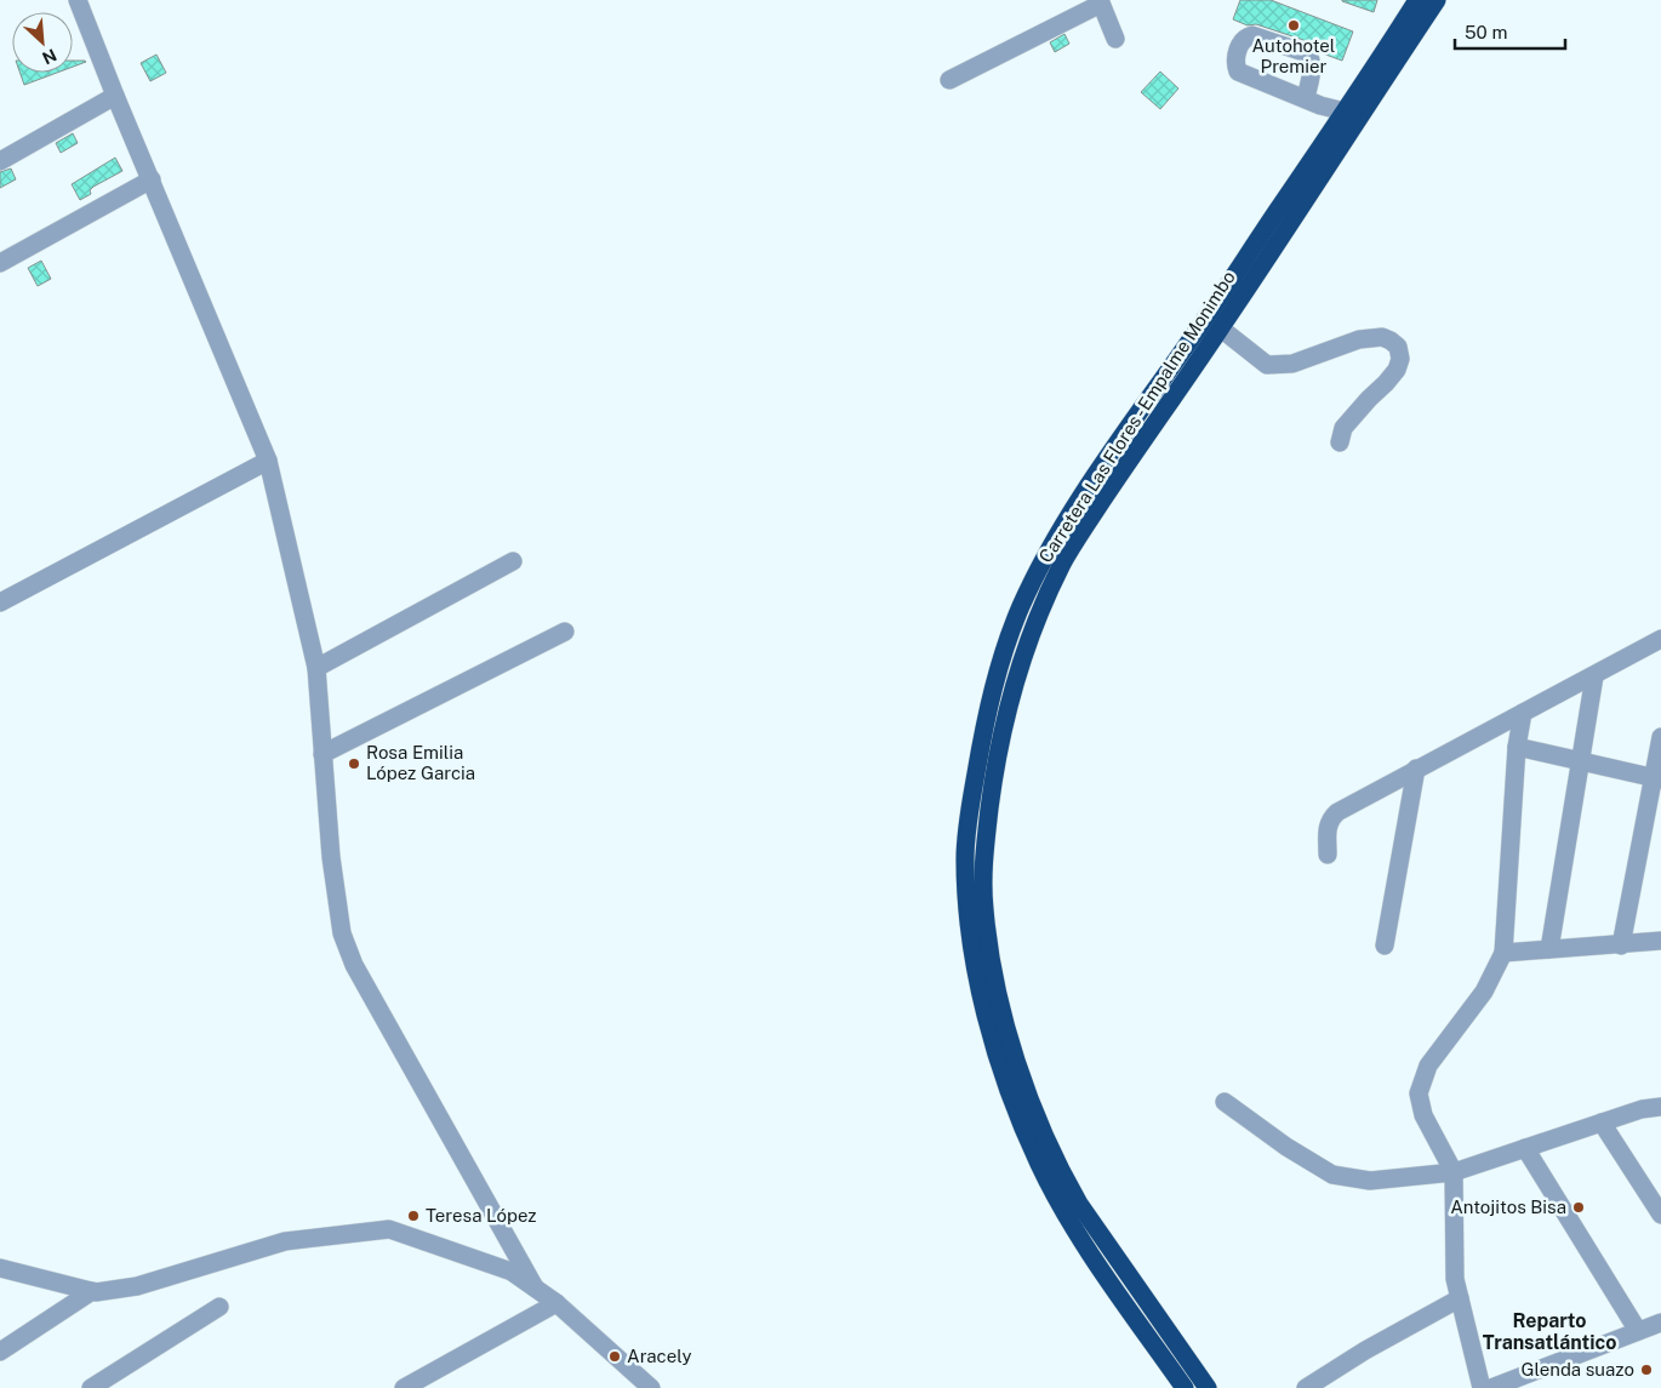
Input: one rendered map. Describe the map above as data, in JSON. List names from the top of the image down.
{
  "streets": {
    "highway": ["Carretera Las Flores - Empalme Monimbo"]
  },
  "districts": ["Reparto Transatlántico"],
  "places": [
    "Autohotel Premier",
    "Rosa Emilia López Garcia",
    "Antojitos Bisa",
    "Teresa López",
    "Aracely",
    "Glenda suazo"
  ],
  "scale_bar": "50 m",
  "north": "bottom right"
}
